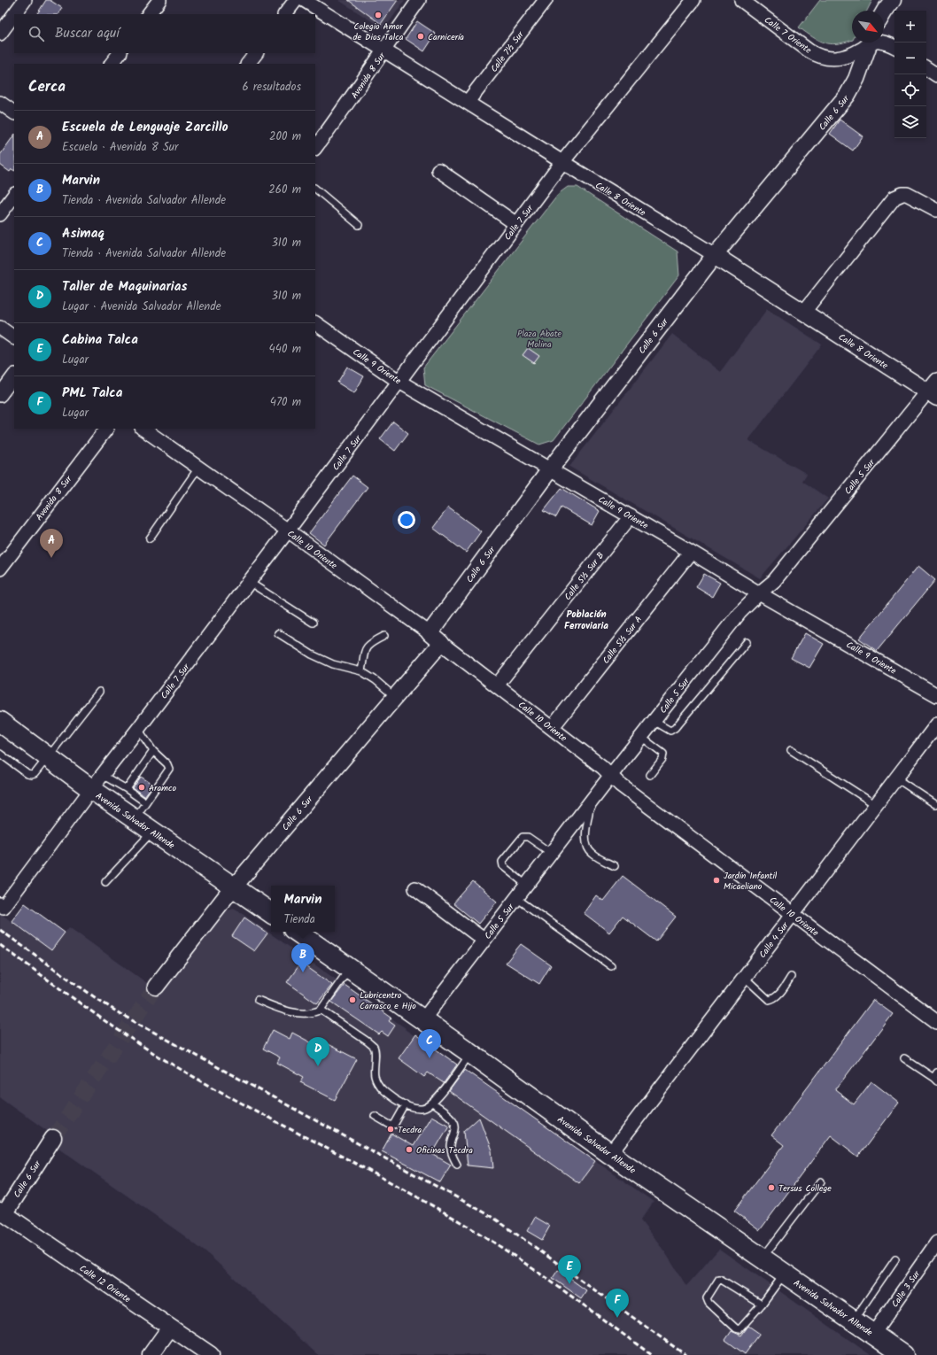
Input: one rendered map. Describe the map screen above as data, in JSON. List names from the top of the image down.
{
  "streets": {
    "main road": ["Avenida Salvador Allende"],
    "street": [
      "Calle 7 Oriente",
      "Calle 7½ Sur",
      "Avenida 8 Sur",
      "Calle 6 Sur",
      "Calle 8 Oriente",
      "Calle 7 Sur",
      "Calle 9 Oriente",
      "Calle 5 Sur",
      "Calle 10 Oriente",
      "Calle 5½ Sur B",
      "Calle 5½ Sur A",
      "Calle 4 Sur",
      "Calle 12 Oriente",
      "Calle 3 Sur"
    ]
  },
  "crossings": [
    ["Calle 7½ Sur", "Calle 8 Oriente"],
    ["Avenida 8 Sur", "Calle 8 Oriente"],
    ["Calle 6 Sur", "Calle 8 Oriente"],
    ["Calle 6 Sur", "Calle 9 Oriente"],
    ["Calle 6 Sur", "Calle 10 Oriente"],
    ["Calle 6 Sur", "Avenida Salvador Allende"],
    ["Calle 6 Sur", "Calle 12 Oriente"],
    ["Calle 8 Oriente", "Calle 7 Sur"],
    ["Calle 8 Oriente", "Calle 5 Sur"],
    ["Calle 7 Sur", "Calle 9 Oriente"],
    ["Calle 7 Sur", "Calle 10 Oriente"],
    ["Calle 7 Sur", "Avenida Salvador Allende"],
    ["Calle 9 Oriente", "Calle 5 Sur"],
    ["Calle 9 Oriente", "Calle 5½ Sur B"],
    ["Calle 9 Oriente", "Calle 5½ Sur A"],
    ["Calle 5 Sur", "Calle 10 Oriente"],
    ["Calle 5 Sur", "Avenida Salvador Allende"],
    ["Calle 10 Oriente", "Calle 5½ Sur B"],
    ["Calle 10 Oriente", "Calle 5½ Sur A"],
    ["Calle 10 Oriente", "Calle 4 Sur"],
    ["Avenida Salvador Allende", "Calle 4 Sur"],
    ["Avenida Salvador Allende", "Calle 3 Sur"]
  ],
  "districts": ["Población Ferroviaria"],
  "parks": ["Plaza Abate Molina"],
  "places": [
    "Colegio Amor de Dios Talca",
    "Carnicería",
    "Aramco",
    "Jardín Infantil Micaeliano",
    "Lubricentro Carrasco e Hijo",
    "Tecdra",
    "Oficinas Tecdra",
    "Tersus College"
  ],
  "north": "bottom right",
  "page": {
    "map_buttons": ["+", "−"],
    "search": "Buscar aquí",
    "heading": ["Cerca", "6 resultados"],
    "list": [
      {
        "mark": "A",
        "name": "Escuela de Lenguaje Zarcillo",
        "note": "Escuela · Avenida 8 Sur",
        "value": "200 m"
      },
      {
        "mark": "B",
        "name": "Marvin",
        "note": "Tienda · Avenida Salvador Allende",
        "value": "260 m"
      },
      {
        "mark": "C",
        "name": "Asimaq",
        "note": "Tienda · Avenida Salvador Allende",
        "value": "310 m"
      },
      {
        "mark": "D",
        "name": "Taller de Maquinarias",
        "note": "Lugar · Avenida Salvador Allende",
        "value": "310 m"
      },
      {
        "mark": "E",
        "name": "Cabina Talca",
        "note": "Lugar",
        "value": "440 m"
      },
      {
        "mark": "F",
        "name": "PML Talca",
        "note": "Lugar",
        "value": "470 m"
      }
    ],
    "pins": [
      "A",
      "B",
      "C",
      "D",
      "E",
      "F"
    ],
    "popup": ["Marvin", "Tienda"]
  }
}
